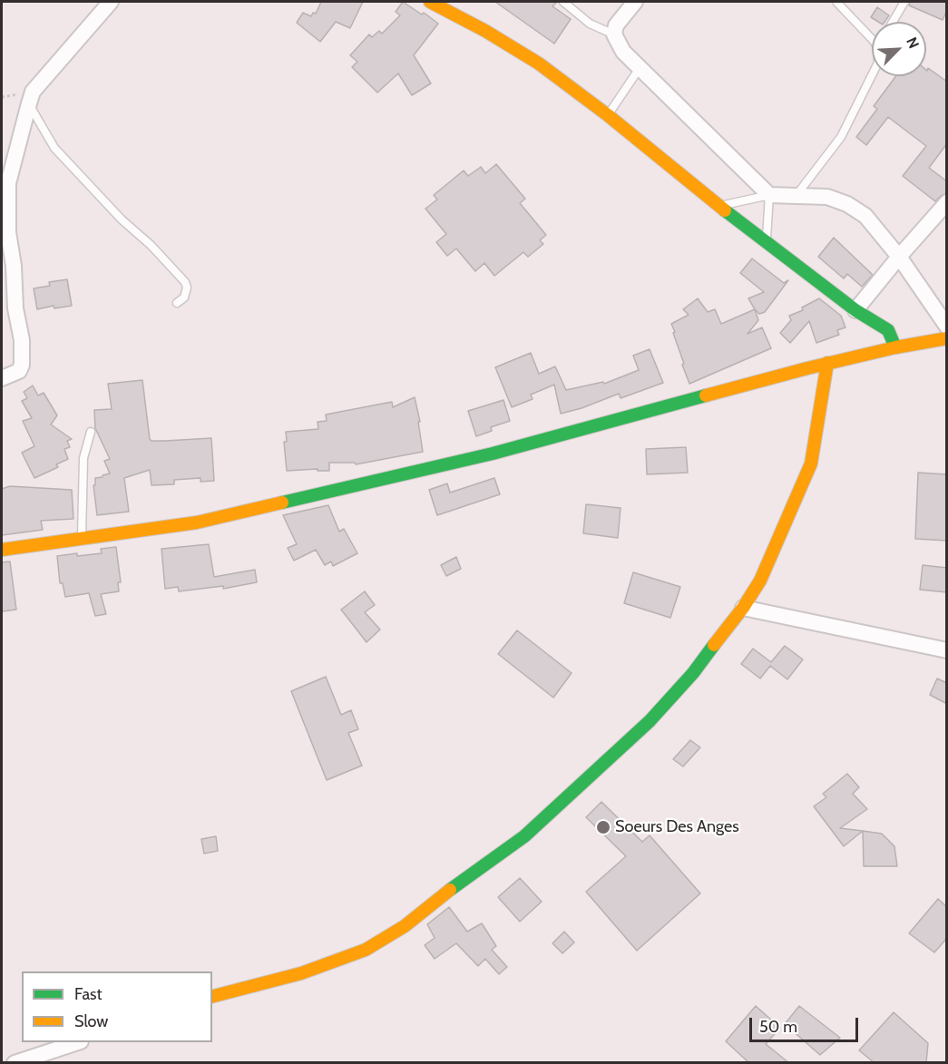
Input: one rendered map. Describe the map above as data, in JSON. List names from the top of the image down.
{
  "places": ["Soeurs Des Anges"],
  "legend": ["Fast", "Slow"],
  "scale_bar": "50 m",
  "north": "top right"
}
